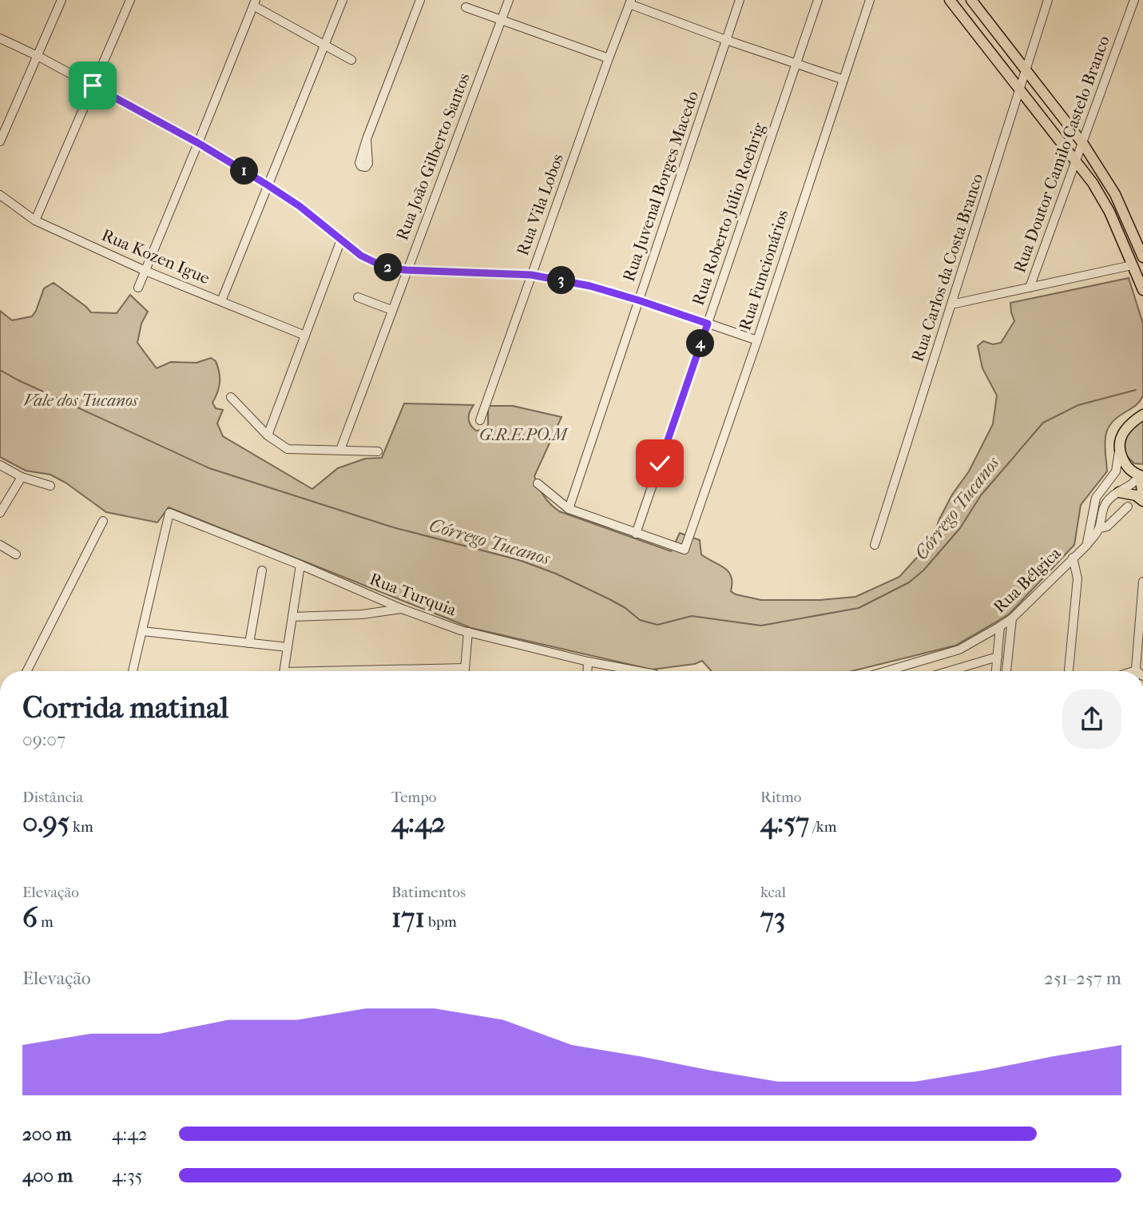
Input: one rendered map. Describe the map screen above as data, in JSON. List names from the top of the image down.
{
  "streets": {
    "main road": ["Rua Bélgica"],
    "street": [
      "Rua Doutor Camilo Castelo Branco",
      "Rua João Gilberto Santos",
      "Rua Juvenal Borges Macedo",
      "Rua Vila Lobos",
      "Rua Roberto Júlio Roehrig",
      "Rua Kozen Igue",
      "Rua Carlos da Costa Branco",
      "Rua Funcionários",
      "Rua Turquia"
    ]
  },
  "crossings": [
    ["Rua Roberto Júlio Roehrig", "Rua Funcionários"]
  ],
  "water": ["Córrego Tucanos"],
  "parks": ["Vale dos Tucanos", "G.R.E.PO.M"],
  "page": {
    "pins": [
      "1",
      "2",
      "3",
      "4"
    ],
    "heading": ["Corrida matinal", "09:07"],
    "stats": [
      ["Distância", "0.95 km"],
      ["Tempo", "4:42"],
      ["Ritmo", "4:57 /km"],
      ["Elevação", "6 m"],
      ["Batimentos", "171 bpm"],
      ["kcal", "73"]
    ],
    "chart": ["Elevação", "251–257 m"],
    "list": [
      {
        "name": "200 m",
        "note": "4:42"
      },
      {
        "name": "400 m",
        "note": "4:35"
      }
    ]
  }
}
